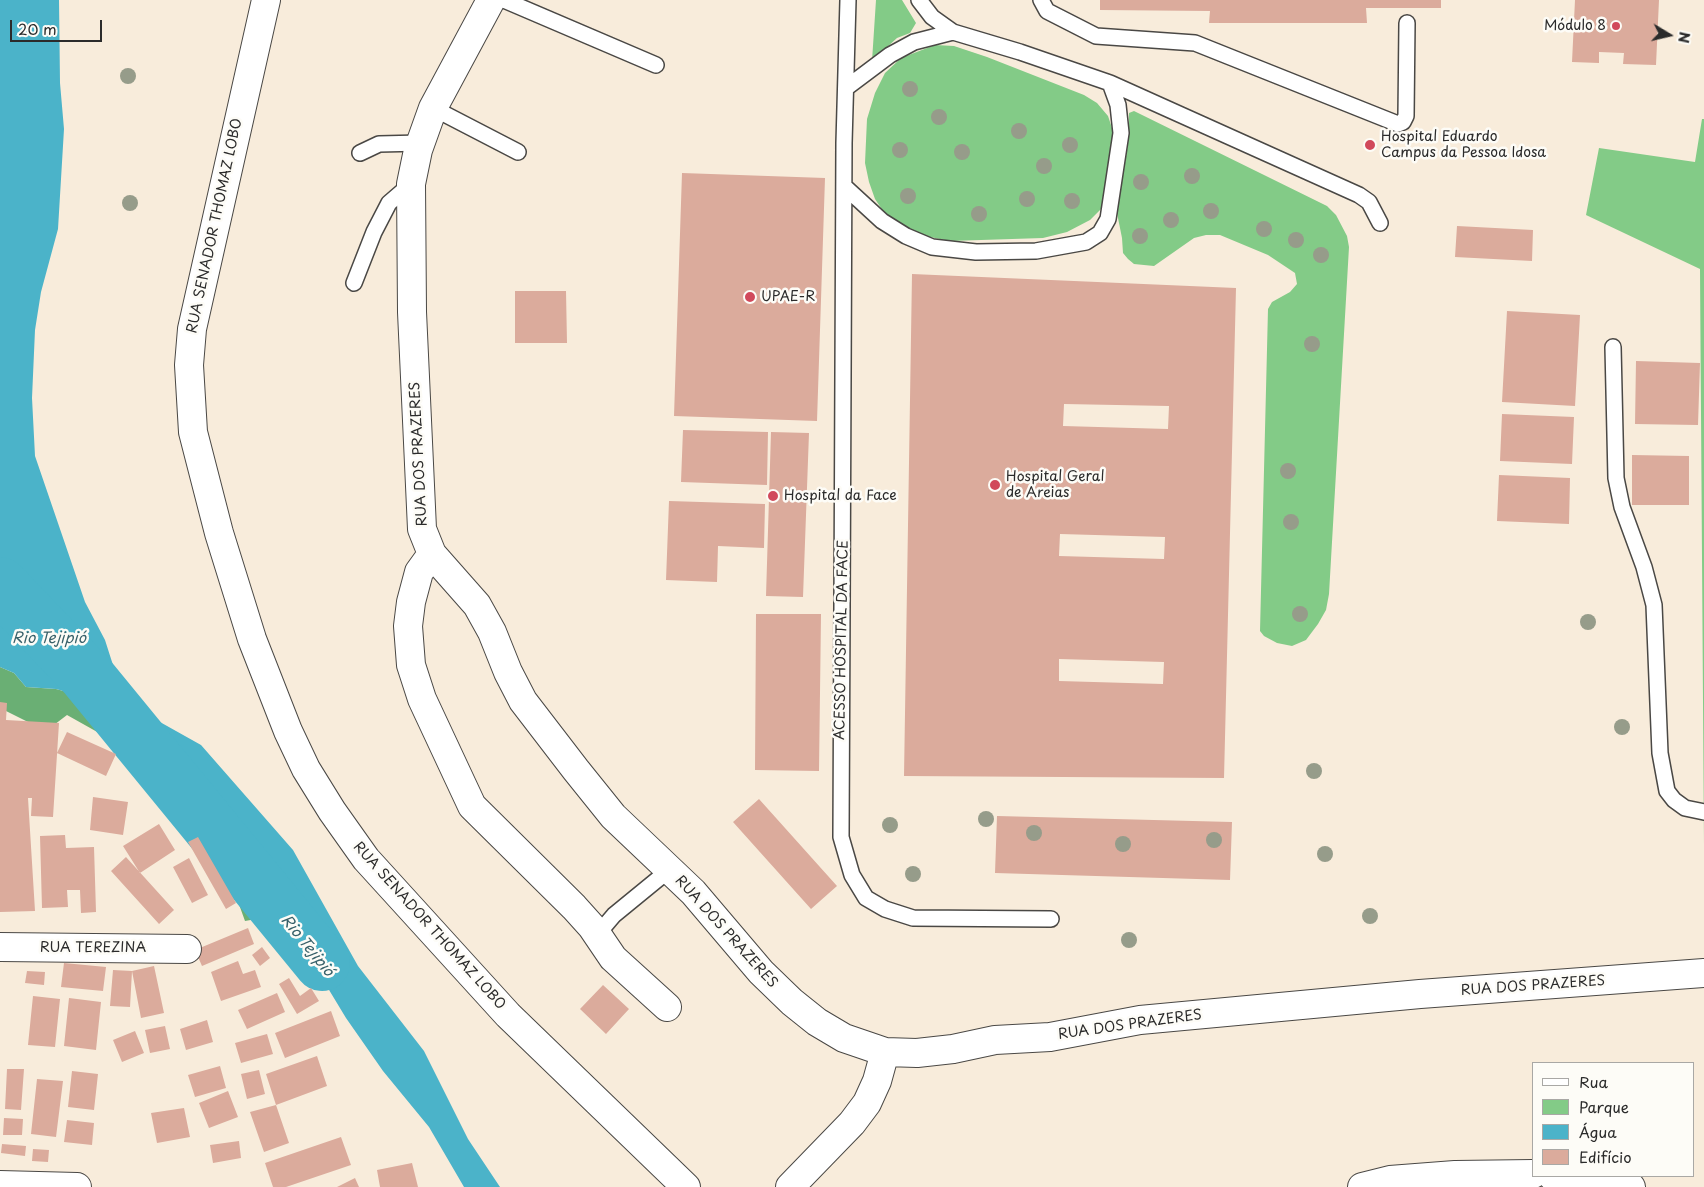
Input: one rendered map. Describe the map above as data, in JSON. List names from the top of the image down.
{
  "streets": {
    "street": ["RUA SENADOR THOMAZ LOBO", "RUA DOS PRAZERES", "RUA TEREZINA"],
    "lane": ["ACESSO HOSPITAL DA FACE"]
  },
  "water": ["Rio Tejipió"],
  "places": [
    "Módulo 8",
    "Hospital Eduardo Campus da Pessoa Idosa",
    "UPAE-R",
    "Hospital Geral de Areias",
    "Hospital da Face"
  ],
  "legend": [
    "Rua",
    "Parque",
    "Água",
    "Edifício"
  ],
  "scale_bar": "20 m",
  "north": "right"
}
